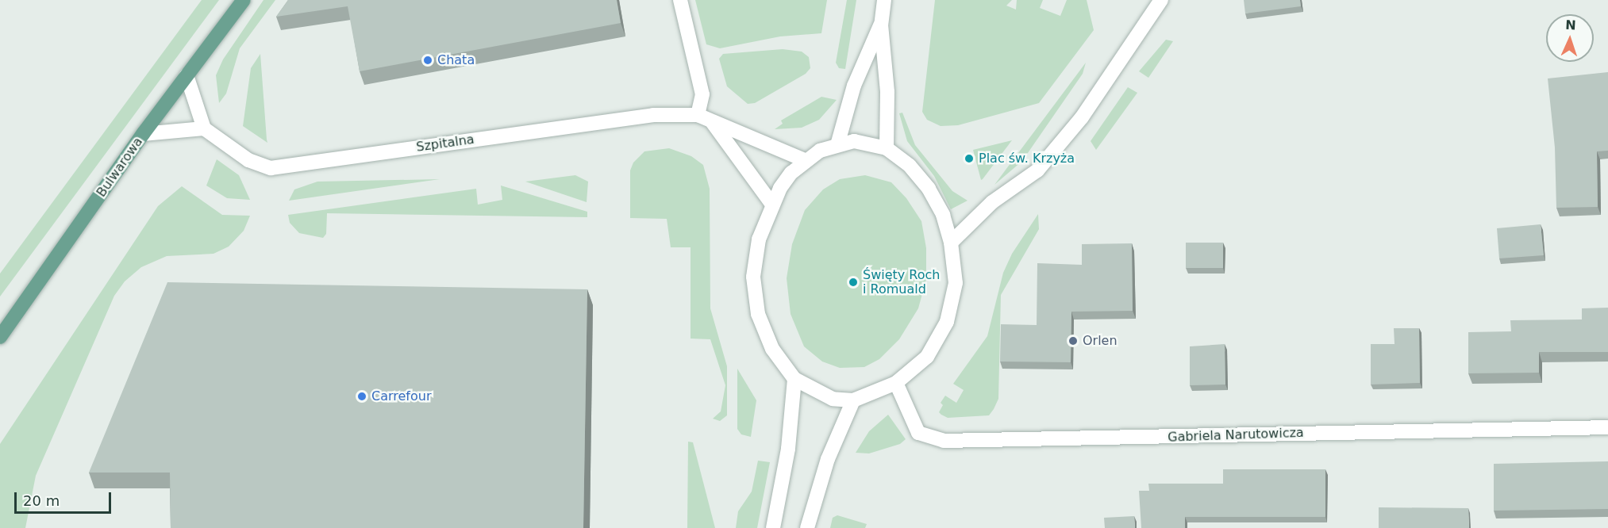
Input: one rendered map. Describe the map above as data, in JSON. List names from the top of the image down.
{
  "streets": {
    "main road": ["Bulwarowa"],
    "street": ["Szpitalna", "Gabriela Narutowicza"]
  },
  "places": [
    "Chata",
    "Plac św. Krzyża",
    "Święty Roch i Romuald",
    "Orlen",
    "Carrefour"
  ],
  "scale_bar": "20 m",
  "north": "top"
}
